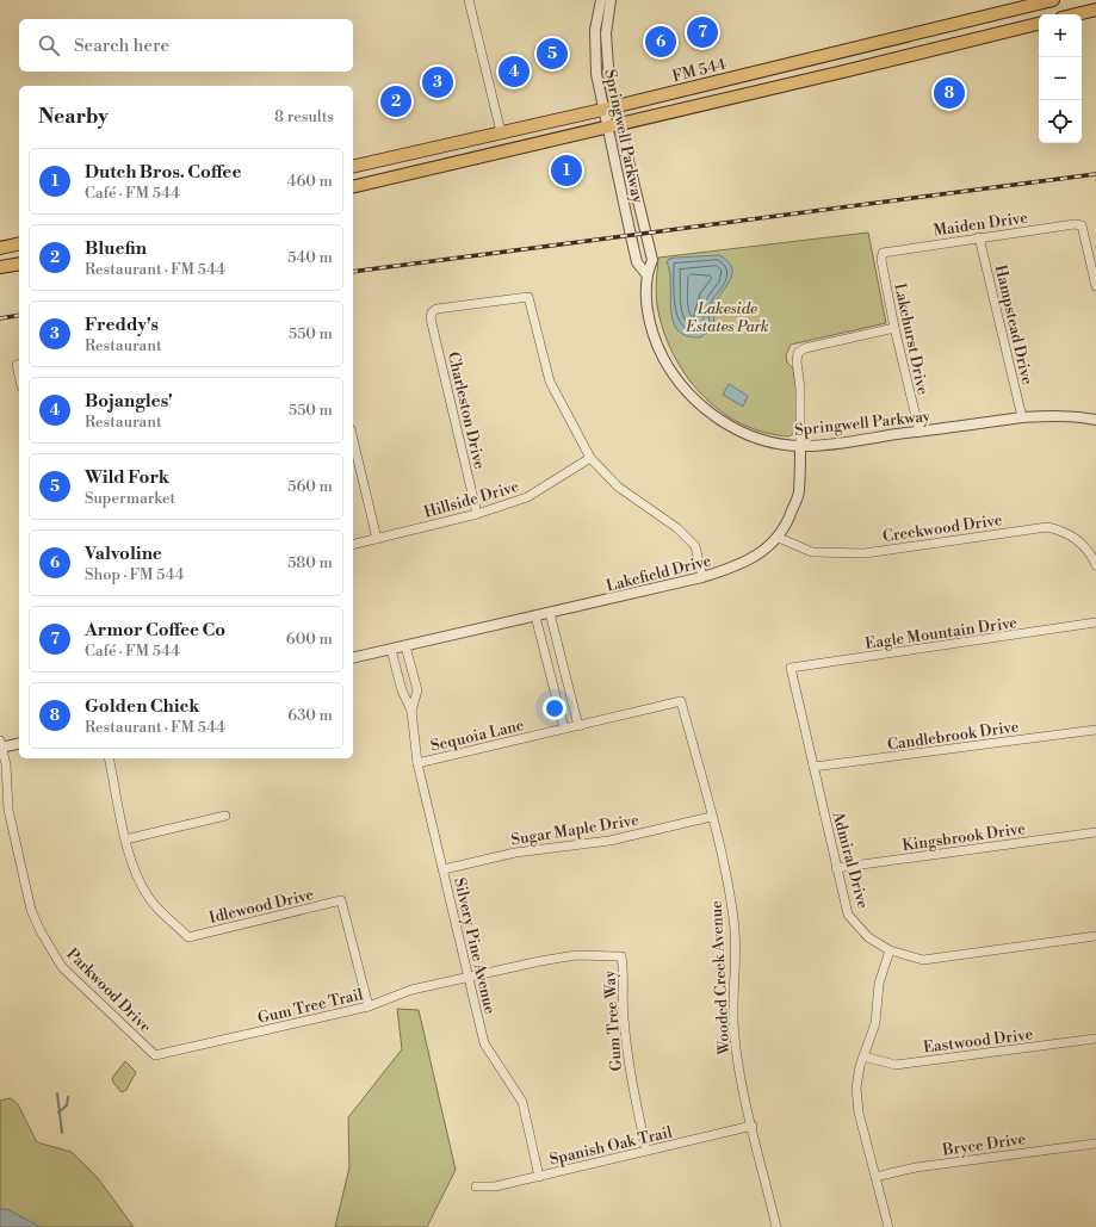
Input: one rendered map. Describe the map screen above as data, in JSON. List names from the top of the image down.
{
  "streets": {
    "main road": ["FM 544"],
    "street": [
      "Springwell Parkway",
      "Maiden Drive",
      "Hampstead Drive",
      "Lakehurst Drive",
      "Charleston Drive",
      "Hillside Drive",
      "Creekwood Drive",
      "Lakefield Drive",
      "Eagle Mountain Drive",
      "Sequoia Lane",
      "Candlebrook Drive",
      "Sugar Maple Drive",
      "Kingsbrook Drive",
      "Admiral Drive",
      "Idlewood Drive",
      "Silvery Pine Avenue",
      "Wooded Creek Avenue",
      "Parkwood Drive",
      "Gum Tree Trail",
      "Gum Tree Way",
      "Eastwood Drive",
      "Bryce Drive",
      "Spanish Oak Trail"
    ]
  },
  "crossings": [
    ["FM 544", "Springwell Parkway"],
    ["Springwell Parkway", "Hampstead Drive"],
    ["Springwell Parkway", "Lakehurst Drive"],
    ["Springwell Parkway", "Lakefield Drive"],
    ["Maiden Drive", "Hampstead Drive"],
    ["Maiden Drive", "Lakehurst Drive"],
    ["Lakehurst Drive", "Lakefield Drive"],
    ["Charleston Drive", "Hillside Drive"],
    ["Creekwood Drive", "Lakefield Drive"],
    ["Lakefield Drive", "Silvery Pine Avenue"],
    ["Eagle Mountain Drive", "Admiral Drive"],
    ["Sequoia Lane", "Silvery Pine Avenue"],
    ["Sequoia Lane", "Wooded Creek Avenue"],
    ["Candlebrook Drive", "Admiral Drive"],
    ["Sugar Maple Drive", "Silvery Pine Avenue"],
    ["Sugar Maple Drive", "Wooded Creek Avenue"],
    ["Kingsbrook Drive", "Admiral Drive"],
    ["Idlewood Drive", "Gum Tree Trail"],
    ["Silvery Pine Avenue", "Gum Tree Trail"],
    ["Silvery Pine Avenue", "Gum Tree Way"],
    ["Silvery Pine Avenue", "Spanish Oak Trail"],
    ["Wooded Creek Avenue", "Spanish Oak Trail"],
    ["Parkwood Drive", "Gum Tree Trail"],
    ["Gum Tree Trail", "Gum Tree Way"],
    ["Gum Tree Way", "Spanish Oak Trail"]
  ],
  "parks": ["Lakeside Estates Park"],
  "page": {
    "map_buttons": ["+", "−"],
    "pins": [
      "7",
      "6",
      "5",
      "4",
      "3",
      "8",
      "2",
      "1"
    ],
    "search": "Search here",
    "heading": ["Nearby", "8 results"],
    "list": [
      {
        "mark": "1",
        "name": "Dutch Bros. Coffee",
        "note": "Café · FM 544",
        "value": "460 m"
      },
      {
        "mark": "2",
        "name": "Bluefin",
        "note": "Restaurant · FM 544",
        "value": "540 m"
      },
      {
        "mark": "3",
        "name": "Freddy's",
        "note": "Restaurant",
        "value": "550 m"
      },
      {
        "mark": "4",
        "name": "Bojangles'",
        "note": "Restaurant",
        "value": "550 m"
      },
      {
        "mark": "5",
        "name": "Wild Fork",
        "note": "Supermarket",
        "value": "560 m"
      },
      {
        "mark": "6",
        "name": "Valvoline",
        "note": "Shop · FM 544",
        "value": "580 m"
      },
      {
        "mark": "7",
        "name": "Armor Coffee Co",
        "note": "Café · FM 544",
        "value": "600 m"
      },
      {
        "mark": "8",
        "name": "Golden Chick",
        "note": "Restaurant · FM 544",
        "value": "630 m"
      }
    ]
  }
}
